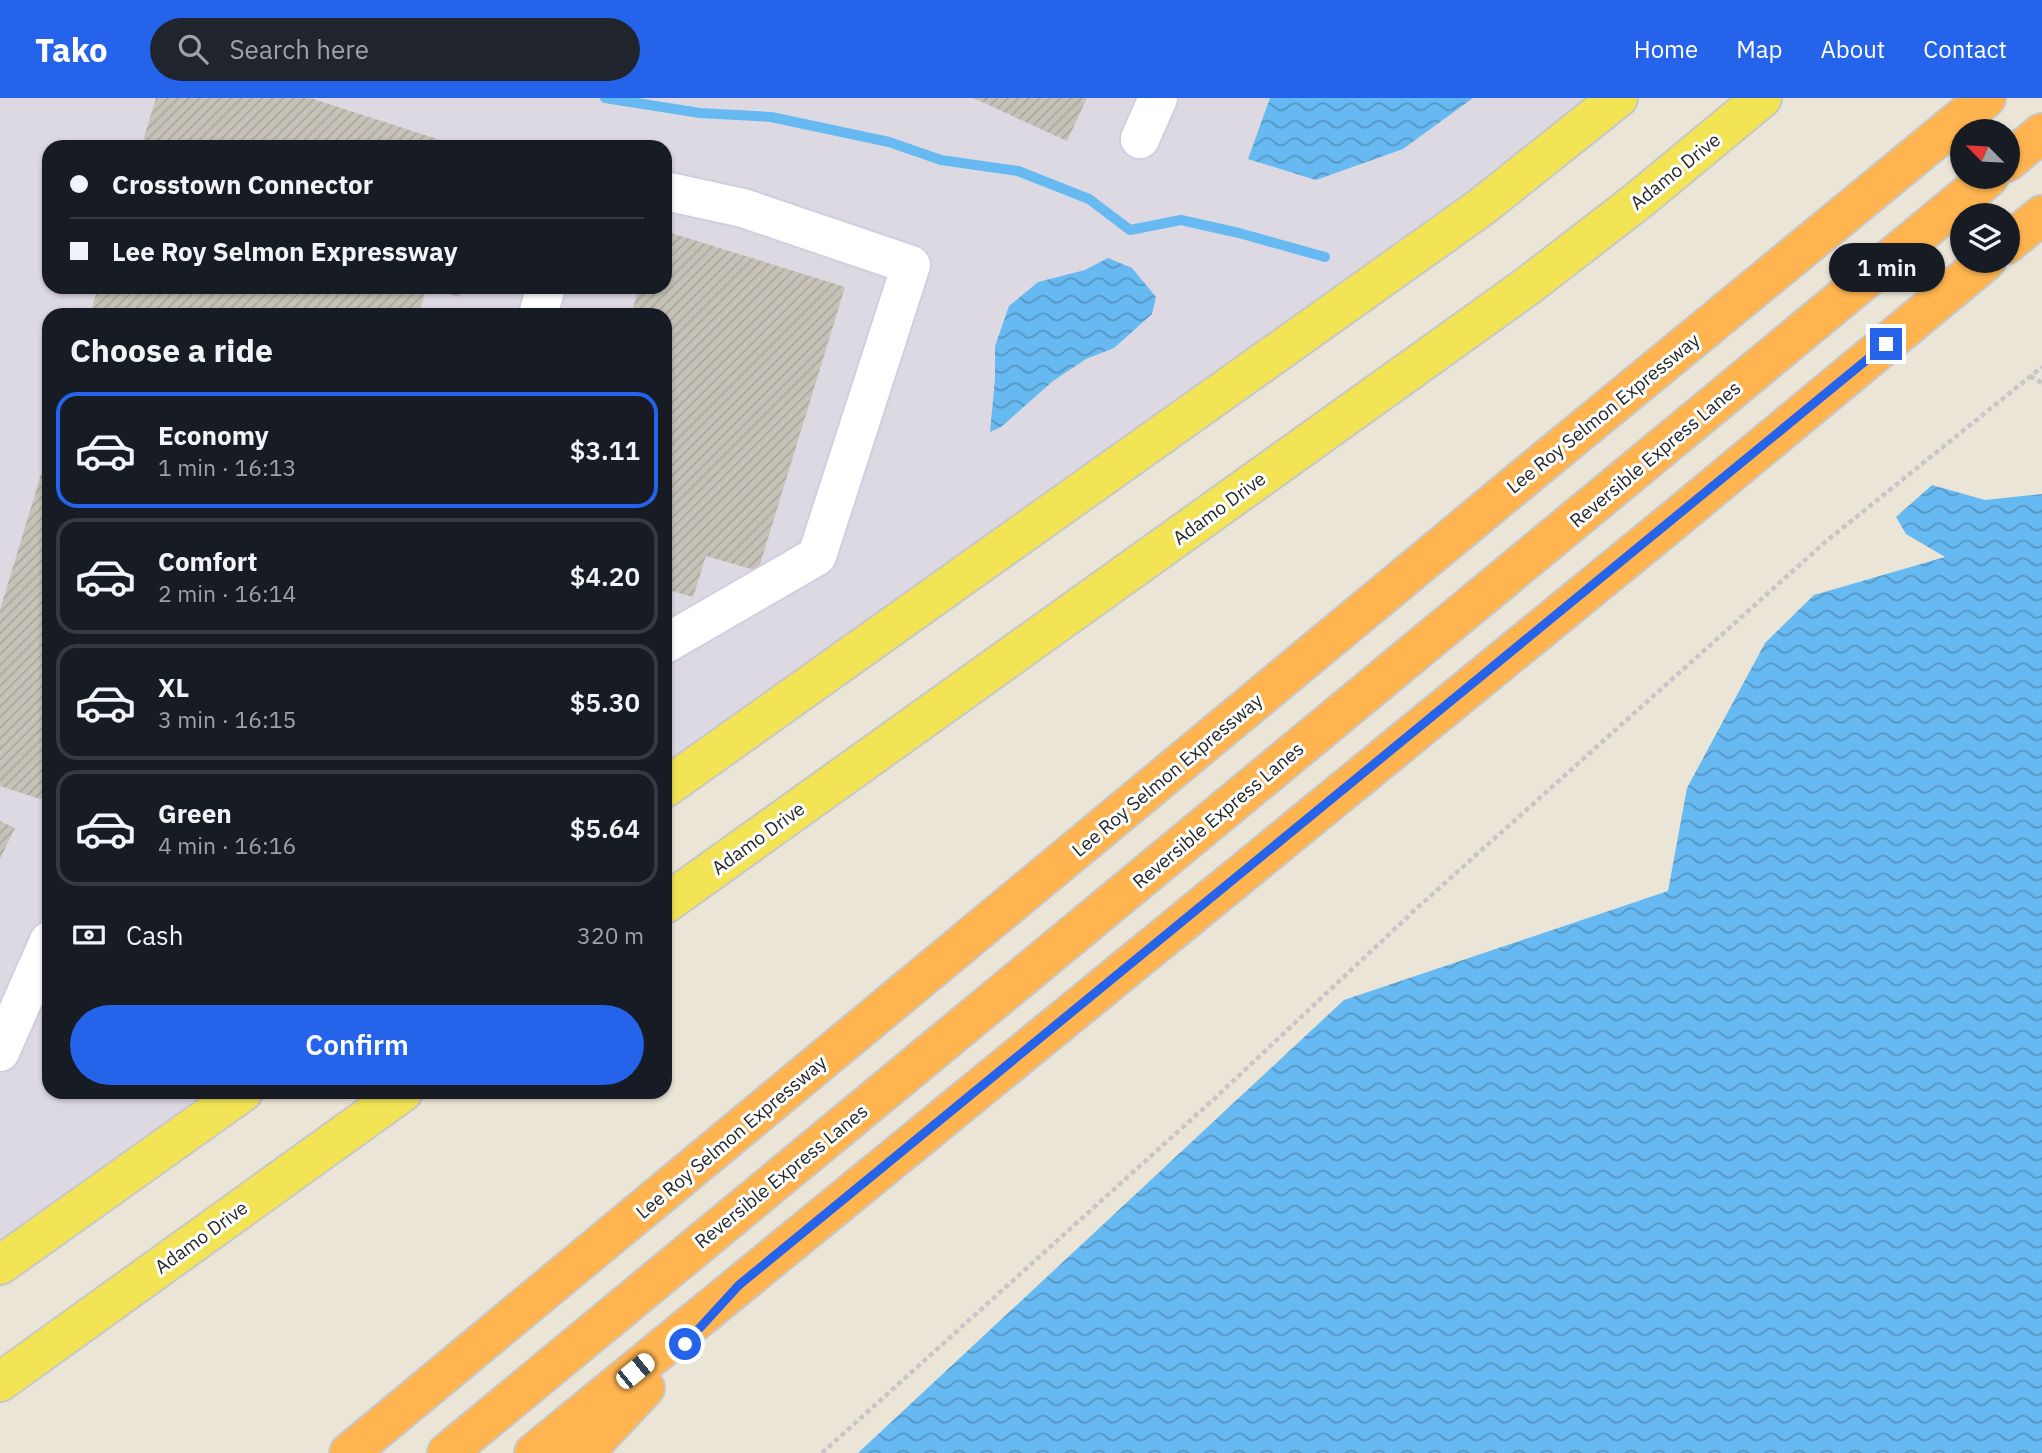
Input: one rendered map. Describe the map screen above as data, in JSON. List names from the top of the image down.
{
  "streets": {
    "highway": ["Lee Roy Selmon Expressway", "Reversible Express Lanes"],
    "main road": ["Adamo Drive"]
  },
  "north": "top left",
  "page": {
    "header": "Tako",
    "search": "Search here",
    "nav": [
      "Home",
      "Map",
      "About",
      "Contact"
    ],
    "banner": ["Crosstown Connector", "Lee Roy Selmon Expressway"],
    "bubble": "1 min",
    "heading": "Choose a ride",
    "list": [
      {
        "name": "Economy",
        "note": "1 min · 16:13",
        "value": "$3.11"
      },
      {
        "name": "Comfort",
        "note": "2 min · 16:14",
        "value": "$4.20"
      },
      {
        "name": "XL",
        "note": "3 min · 16:15",
        "value": "$5.30"
      },
      {
        "name": "Green",
        "note": "4 min · 16:16",
        "value": "$5.64"
      }
    ],
    "pay": ["Cash", "320 m"],
    "buttons": "Confirm"
  }
}
